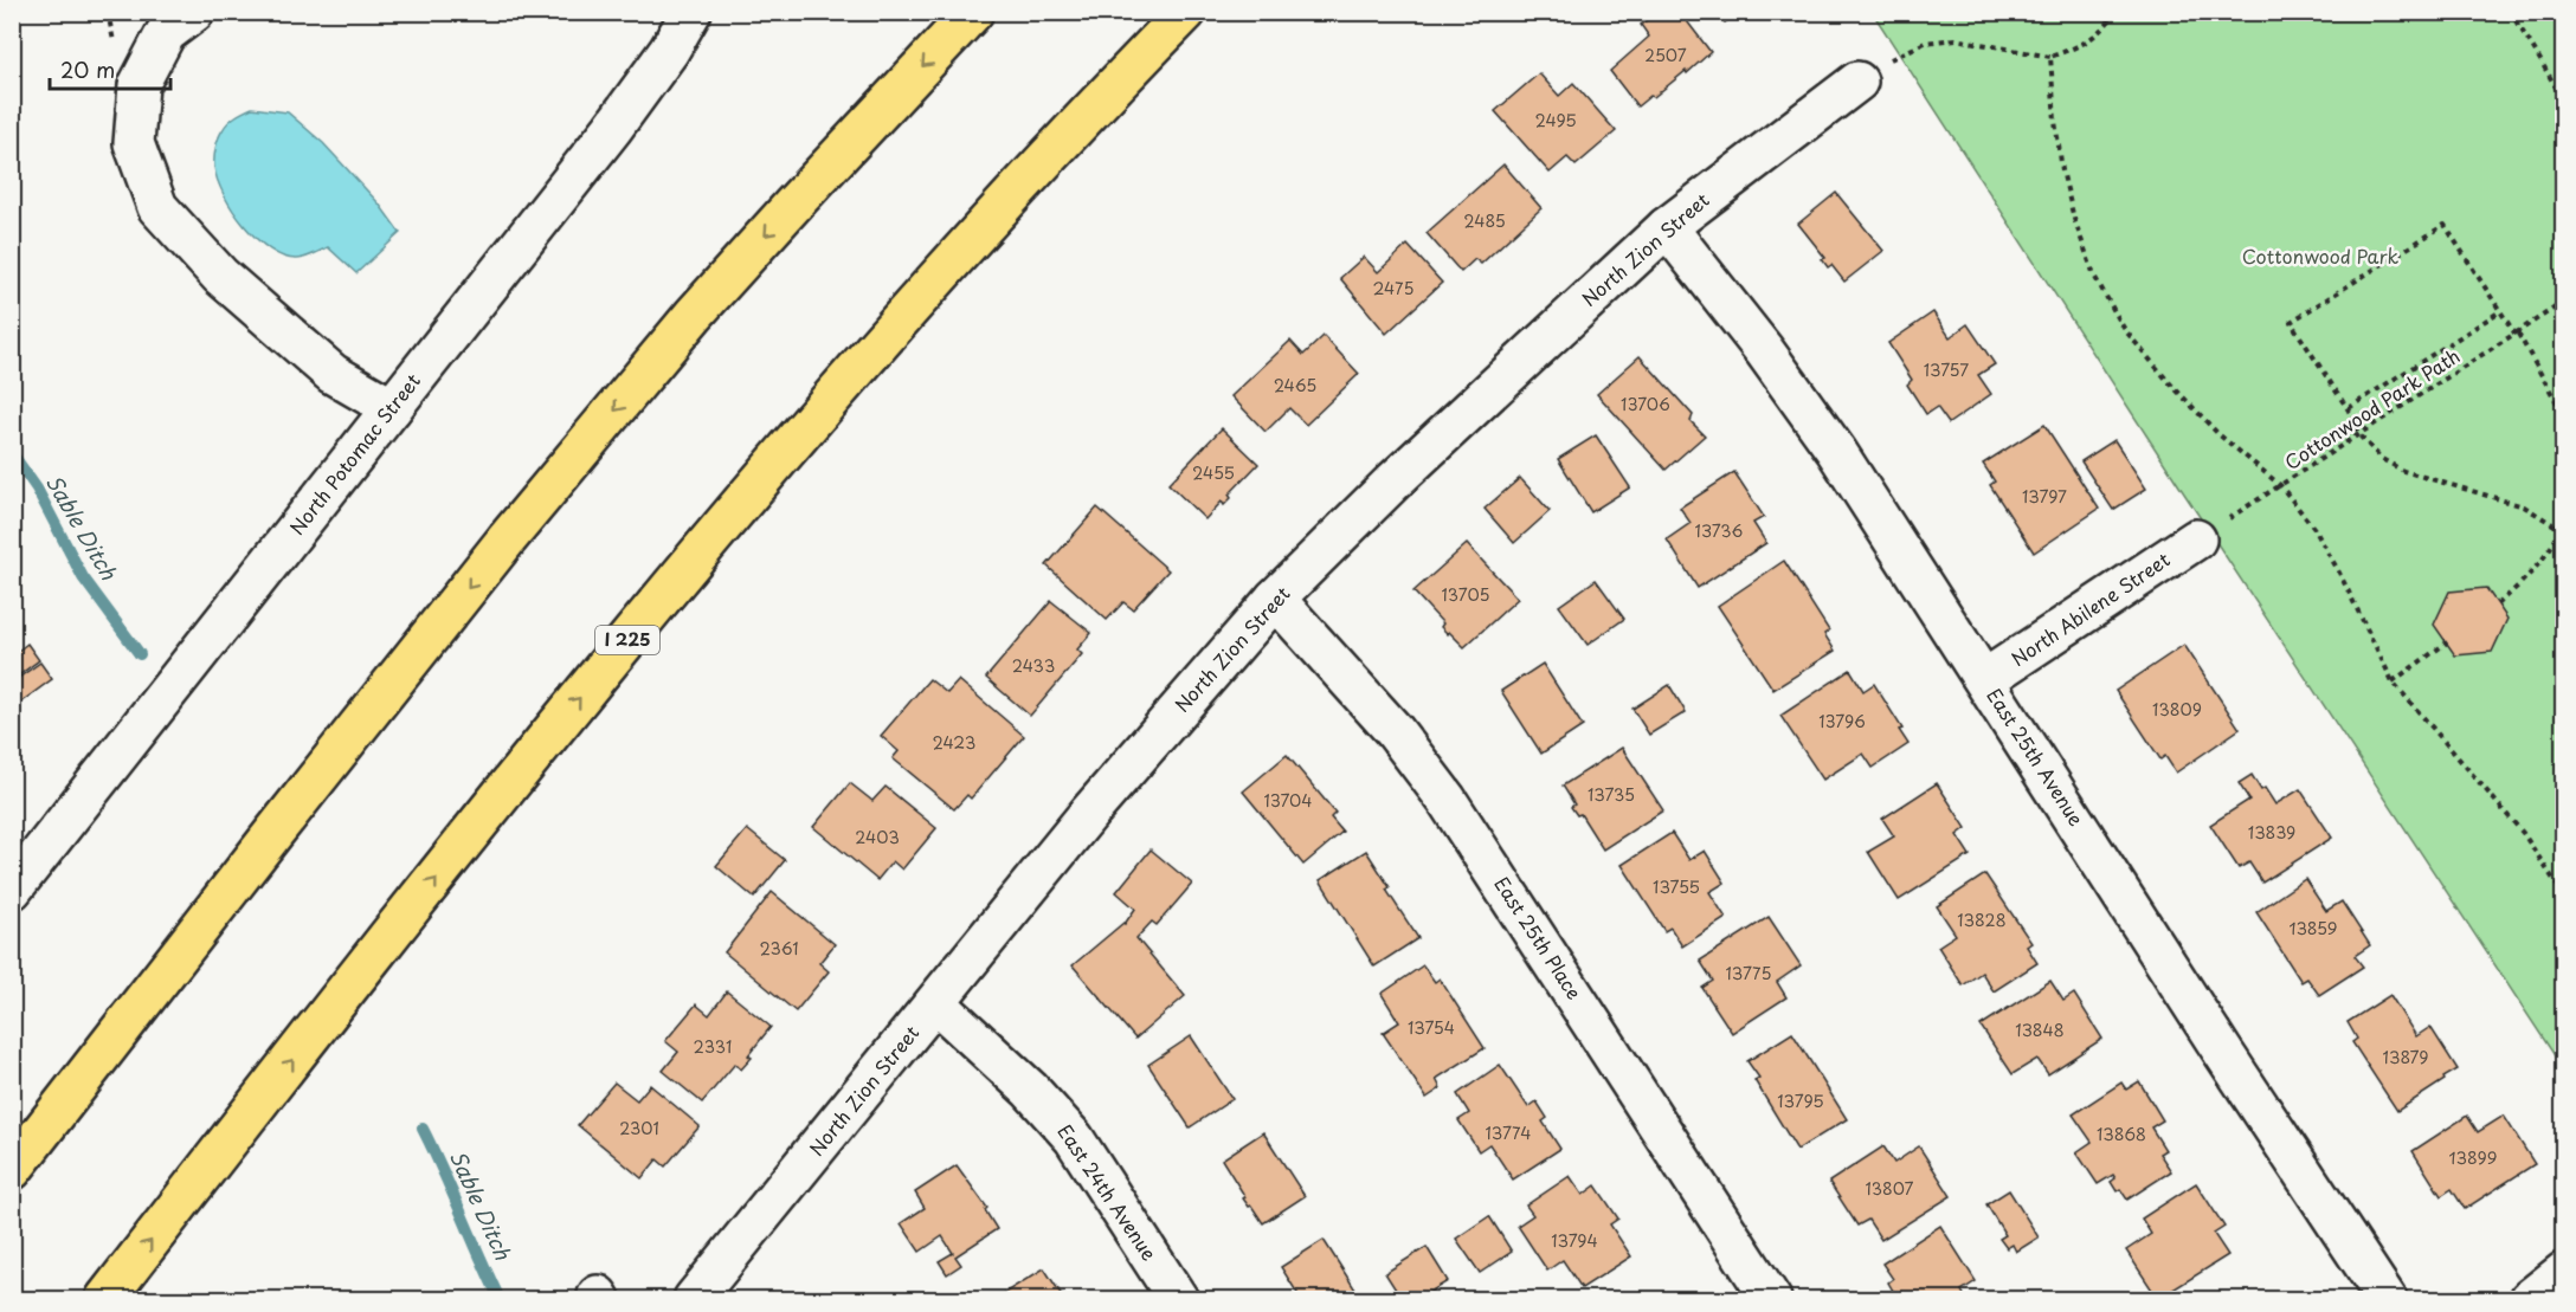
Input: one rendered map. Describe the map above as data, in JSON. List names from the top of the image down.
{
  "streets": {
    "highway": ["I 225"],
    "street": [
      "North Zion Street",
      "North Potomac Street",
      "North Abilene Street",
      "East 25th Avenue",
      "East 25th Place",
      "East 24th Avenue"
    ],
    "path": ["Cottonwood Park Path"]
  },
  "crossings": [
    ["North Zion Street", "East 25th Avenue"],
    ["North Zion Street", "East 25th Place"],
    ["North Zion Street", "East 24th Avenue"],
    ["Cottonwood Park Path", "North Abilene Street"],
    ["North Abilene Street", "East 25th Avenue"]
  ],
  "water": ["Sable Ditch"],
  "parks": ["Cottonwood Park"],
  "house_numbers": [
    "2507",
    "2495",
    "2485",
    "2475",
    "13757",
    "2465",
    "13706",
    "2455",
    "13797",
    "13736",
    "13705",
    "2433",
    "13809",
    "13796",
    "2423",
    "13735",
    "13704",
    "13839",
    "2403",
    "13755",
    "13828",
    "13859",
    "2361",
    "13775",
    "13754",
    "13848",
    "2331",
    "13879",
    "13795",
    "2301",
    "13774",
    "13868",
    "13899",
    "13807",
    "13794"
  ],
  "scale_bar": "20 m"
}
